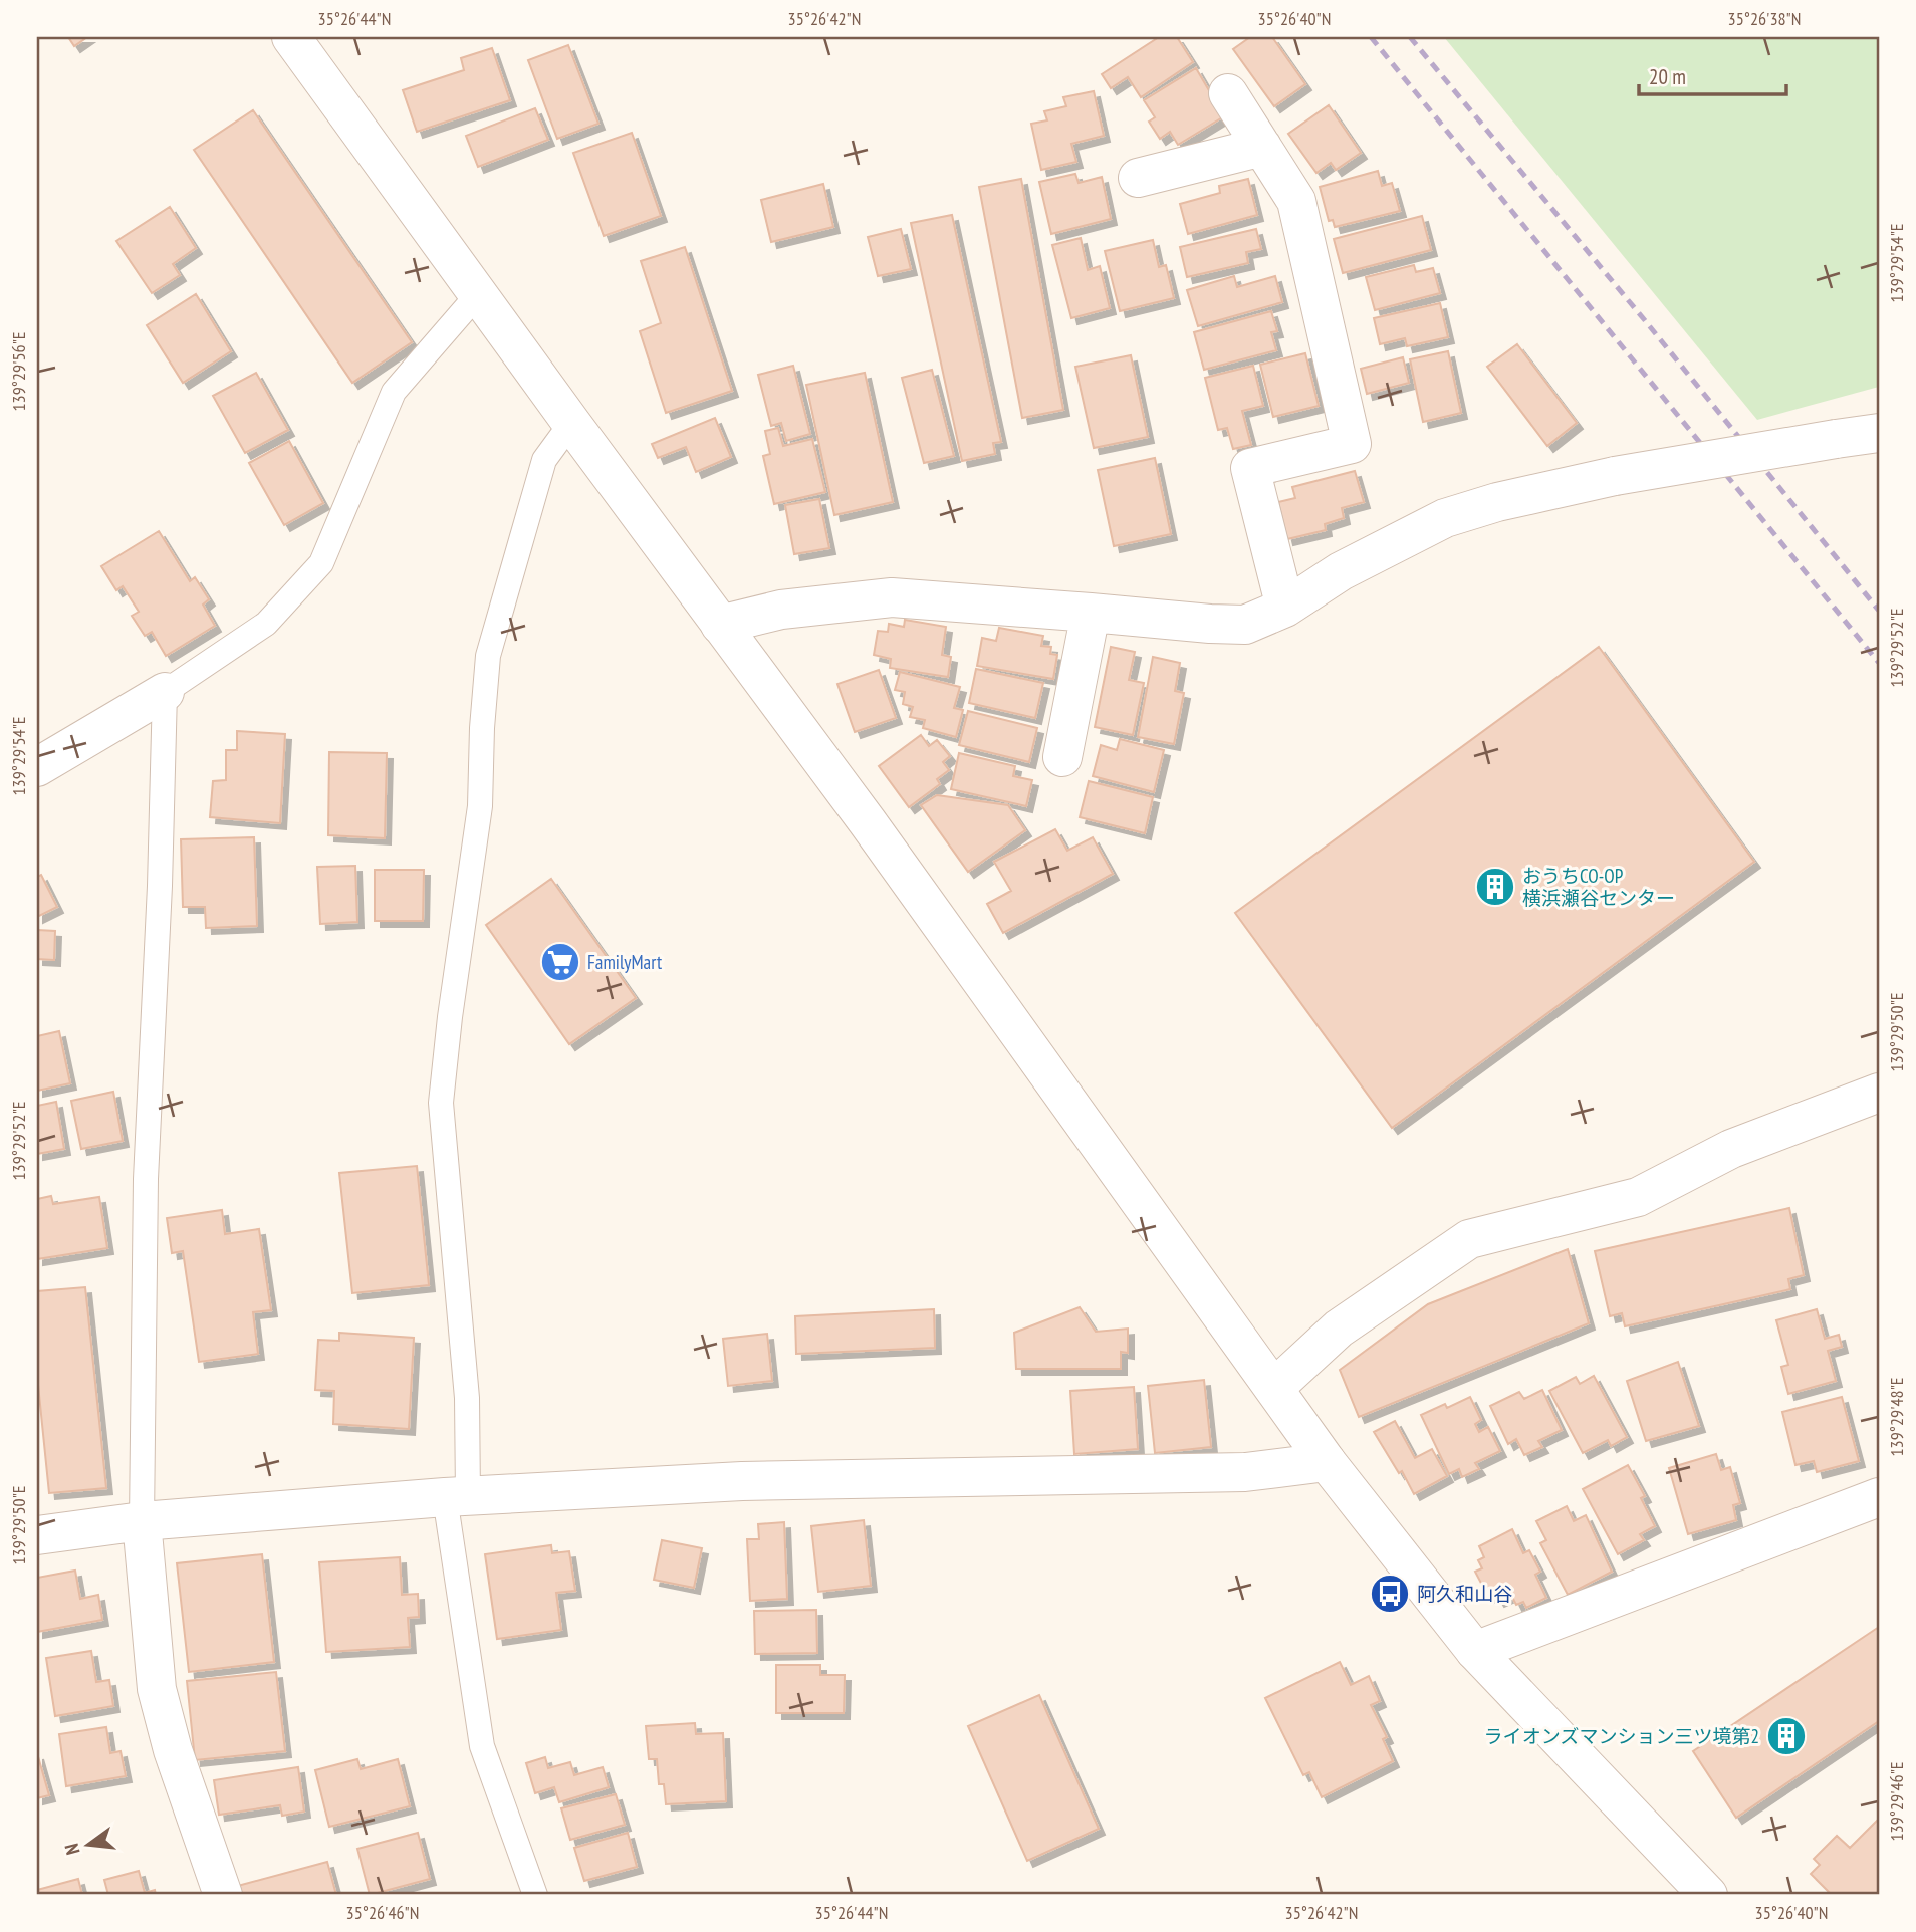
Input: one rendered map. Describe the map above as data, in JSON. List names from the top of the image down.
{
  "places": {
    "building": ["おうちCO-OP 横浜瀬谷センター", "ライオンズマンション三ツ境第2"],
    "supermarket": ["FamilyMart"],
    "bus stop": ["阿久和山谷"]
  },
  "scale_bar": "20 m",
  "north": "left",
  "coordinates": [
    "35°26'44\"N",
    "35°26'42\"N",
    "35°26'40\"N",
    "35°26'38\"N",
    "139°29'54\"E",
    "139°29'56\"E",
    "139°29'52\"E",
    "139°29'50\"E",
    "139°29'48\"E",
    "139°29'46\"E",
    "35°26'46\"N"
  ]
}
